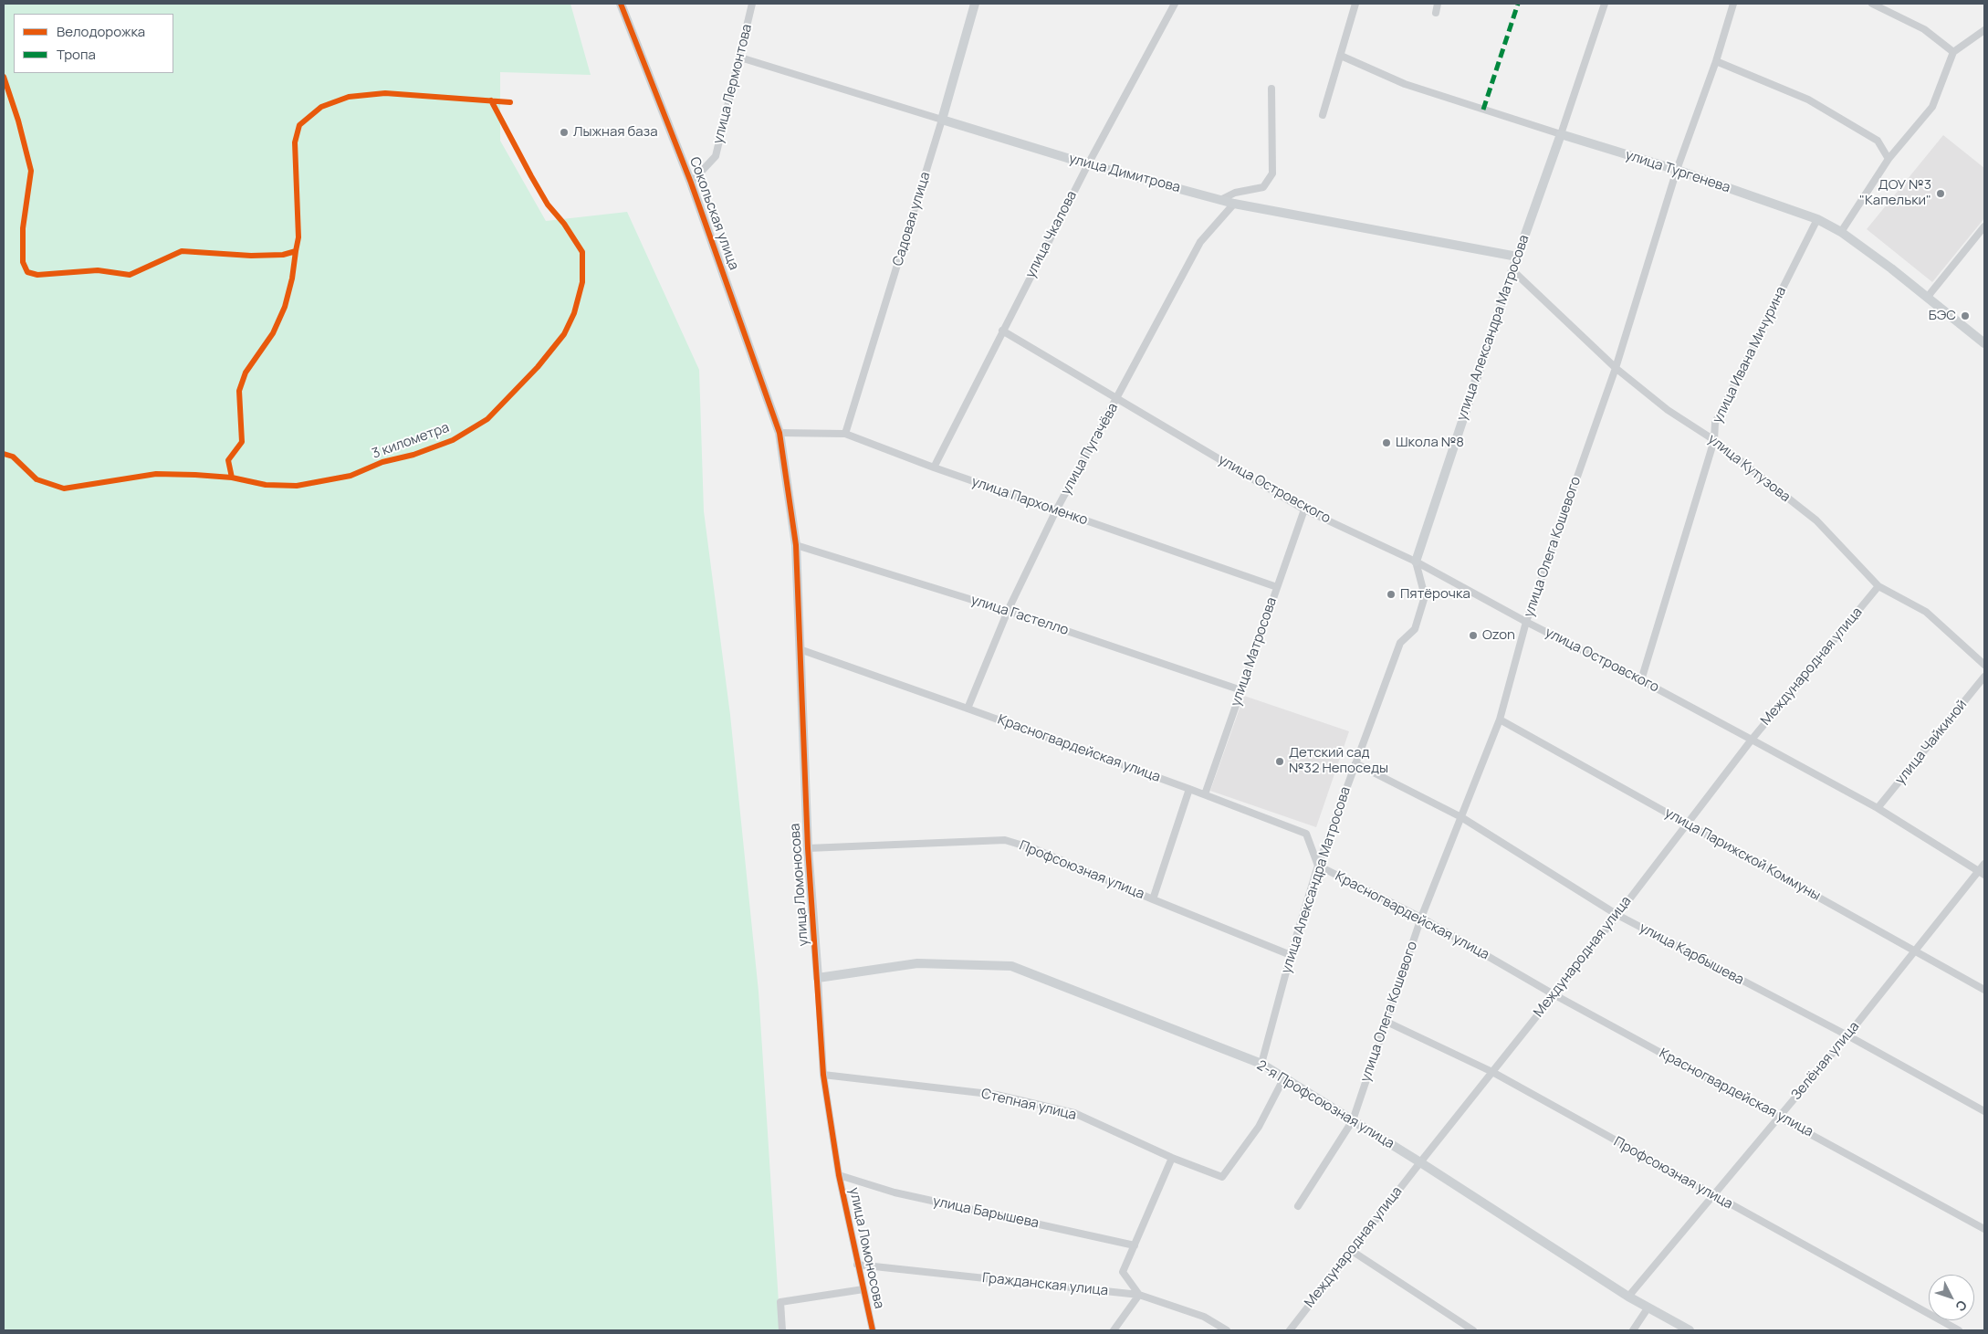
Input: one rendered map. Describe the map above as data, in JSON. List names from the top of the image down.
{
  "streets": {
    "street": [
      "улица Лермонтова",
      "улица Тургенева",
      "улица Димитрова",
      "Сокольская улица",
      "Садовая улица",
      "улица Чкалова",
      "улица Александра Матросова",
      "улица Ивана Мичурина",
      "улица Пугачёва",
      "улица Кутузова",
      "улица Островского",
      "улица Пархоменко",
      "улица Олега Кошевого",
      "улица Гастелло",
      "улица Матросова",
      "Международная улица",
      "улица Чайкиной",
      "Красногвардейская улица",
      "улица Парижской Коммуны",
      "Профсоюзная улица",
      "улица Ломоносова",
      "улица Карбышева",
      "Зелёная улица",
      "Степная улица",
      "2-я Профсоюзная улица",
      "улица Барышева",
      "Гражданская улица"
    ],
    "cycle path": ["3 километра"]
  },
  "crossings": [
    ["улица Лермонтова", "улица Димитрова"],
    ["улица Лермонтова", "Сокольская улица"],
    ["улица Тургенева", "улица Александра Матросова"],
    ["улица Тургенева", "улица Ивана Мичурина"],
    ["улица Тургенева", "улица Олега Кошевого"],
    ["улица Димитрова", "Садовая улица"],
    ["улица Димитрова", "улица Чкалова"],
    ["улица Димитрова", "улица Александра Матросова"],
    ["улица Димитрова", "улица Пугачёва"],
    ["Сокольская улица", "улица Пархоменко"],
    ["Сокольская улица", "улица Ломоносова"],
    ["Садовая улица", "улица Пархоменко"],
    ["улица Чкалова", "улица Островского"],
    ["улица Чкалова", "улица Пархоменко"],
    ["улица Александра Матросова", "улица Кутузова"],
    ["улица Александра Матросова", "улица Островского"],
    ["улица Александра Матросова", "Красногвардейская улица"],
    ["улица Александра Матросова", "Профсоюзная улица"],
    ["улица Александра Матросова", "улица Карбышева"],
    ["улица Александра Матросова", "2-я Профсоюзная улица"],
    ["улица Ивана Мичурина", "улица Кутузова"],
    ["улица Ивана Мичурина", "улица Островского"],
    ["улица Пугачёва", "улица Островского"],
    ["улица Пугачёва", "улица Пархоменко"],
    ["улица Пугачёва", "улица Гастелло"],
    ["улица Пугачёва", "Красногвардейская улица"],
    ["улица Кутузова", "улица Олега Кошевого"],
    ["улица Кутузова", "Международная улица"],
    ["улица Островского", "улица Олега Кошевого"],
    ["улица Островского", "улица Матросова"],
    ["улица Островского", "Международная улица"],
    ["улица Островского", "улица Чайкиной"],
    ["улица Островского", "Зелёная улица"],
    ["улица Пархоменко", "улица Матросова"],
    ["улица Пархоменко", "улица Ломоносова"],
    ["улица Олега Кошевого", "Красногвардейская улица"],
    ["улица Олега Кошевого", "улица Парижской Коммуны"],
    ["улица Олега Кошевого", "Профсоюзная улица"],
    ["улица Олега Кошевого", "улица Карбышева"],
    ["улица Олега Кошевого", "2-я Профсоюзная улица"],
    ["улица Гастелло", "улица Матросова"],
    ["улица Гастелло", "улица Ломоносова"],
    ["улица Матросова", "Красногвардейская улица"],
    ["Международная улица", "Красногвардейская улица"],
    ["Международная улица", "улица Парижской Коммуны"],
    ["Международная улица", "Профсоюзная улица"],
    ["Международная улица", "улица Карбышева"],
    ["Международная улица", "2-я Профсоюзная улица"],
    ["Красногвардейская улица", "улица Ломоносова"],
    ["Красногвардейская улица", "Зелёная улица"],
    ["улица Парижской Коммуны", "Зелёная улица"],
    ["Профсоюзная улица", "улица Ломоносова"],
    ["Профсоюзная улица", "Зелёная улица"],
    ["улица Ломоносова", "Степная улица"],
    ["улица Ломоносова", "2-я Профсоюзная улица"],
    ["улица Ломоносова", "улица Барышева"],
    ["улица Ломоносова", "Гражданская улица"],
    ["улица Карбышева", "Зелёная улица"],
    ["Зелёная улица", "2-я Профсоюзная улица"],
    ["Степная улица", "2-я Профсоюзная улица"]
  ],
  "places": [
    "Лыжная база",
    "ДОУ №3 \"Капельки\"",
    "БЭС",
    "Школа №8",
    "Пятёрочка",
    "Ozon",
    "Детский сад №32 Непоседы"
  ],
  "legend": ["Велодорожка", "Тропа"],
  "north": "bottom right"
}
